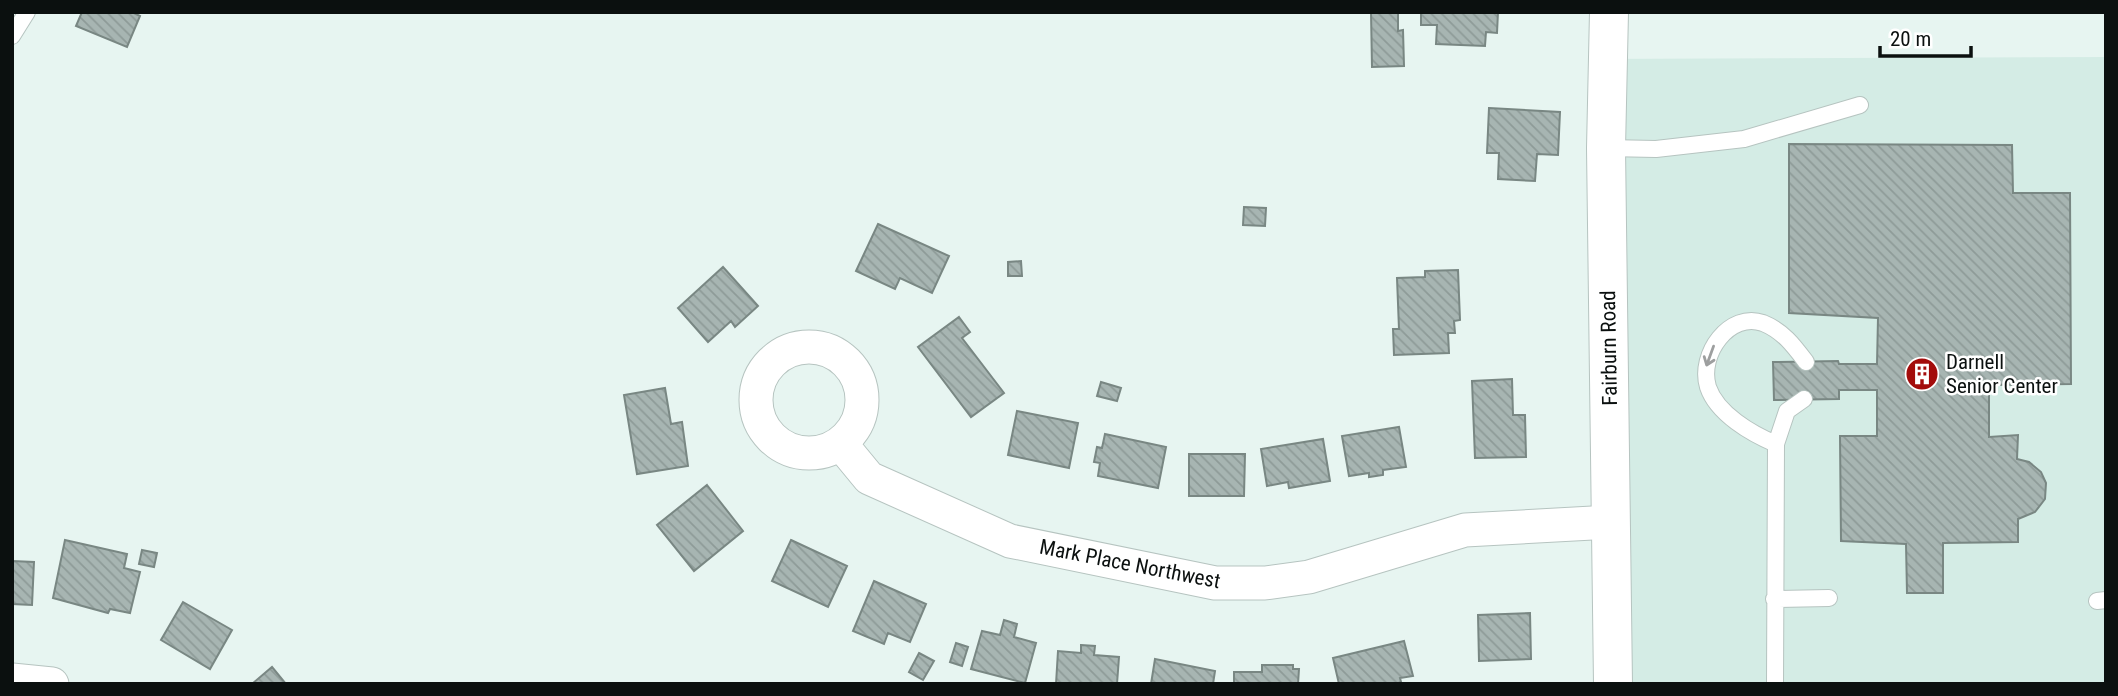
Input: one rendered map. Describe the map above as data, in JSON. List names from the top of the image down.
{
  "streets": {
    "street": ["Fairburn Road", "Mark Place Northwest"]
  },
  "crossings": [
    ["Fairburn Road", "Mark Place Northwest"]
  ],
  "places": {
    "building": ["Darnell Senior Center"]
  },
  "scale_bar": "20 m"
}
